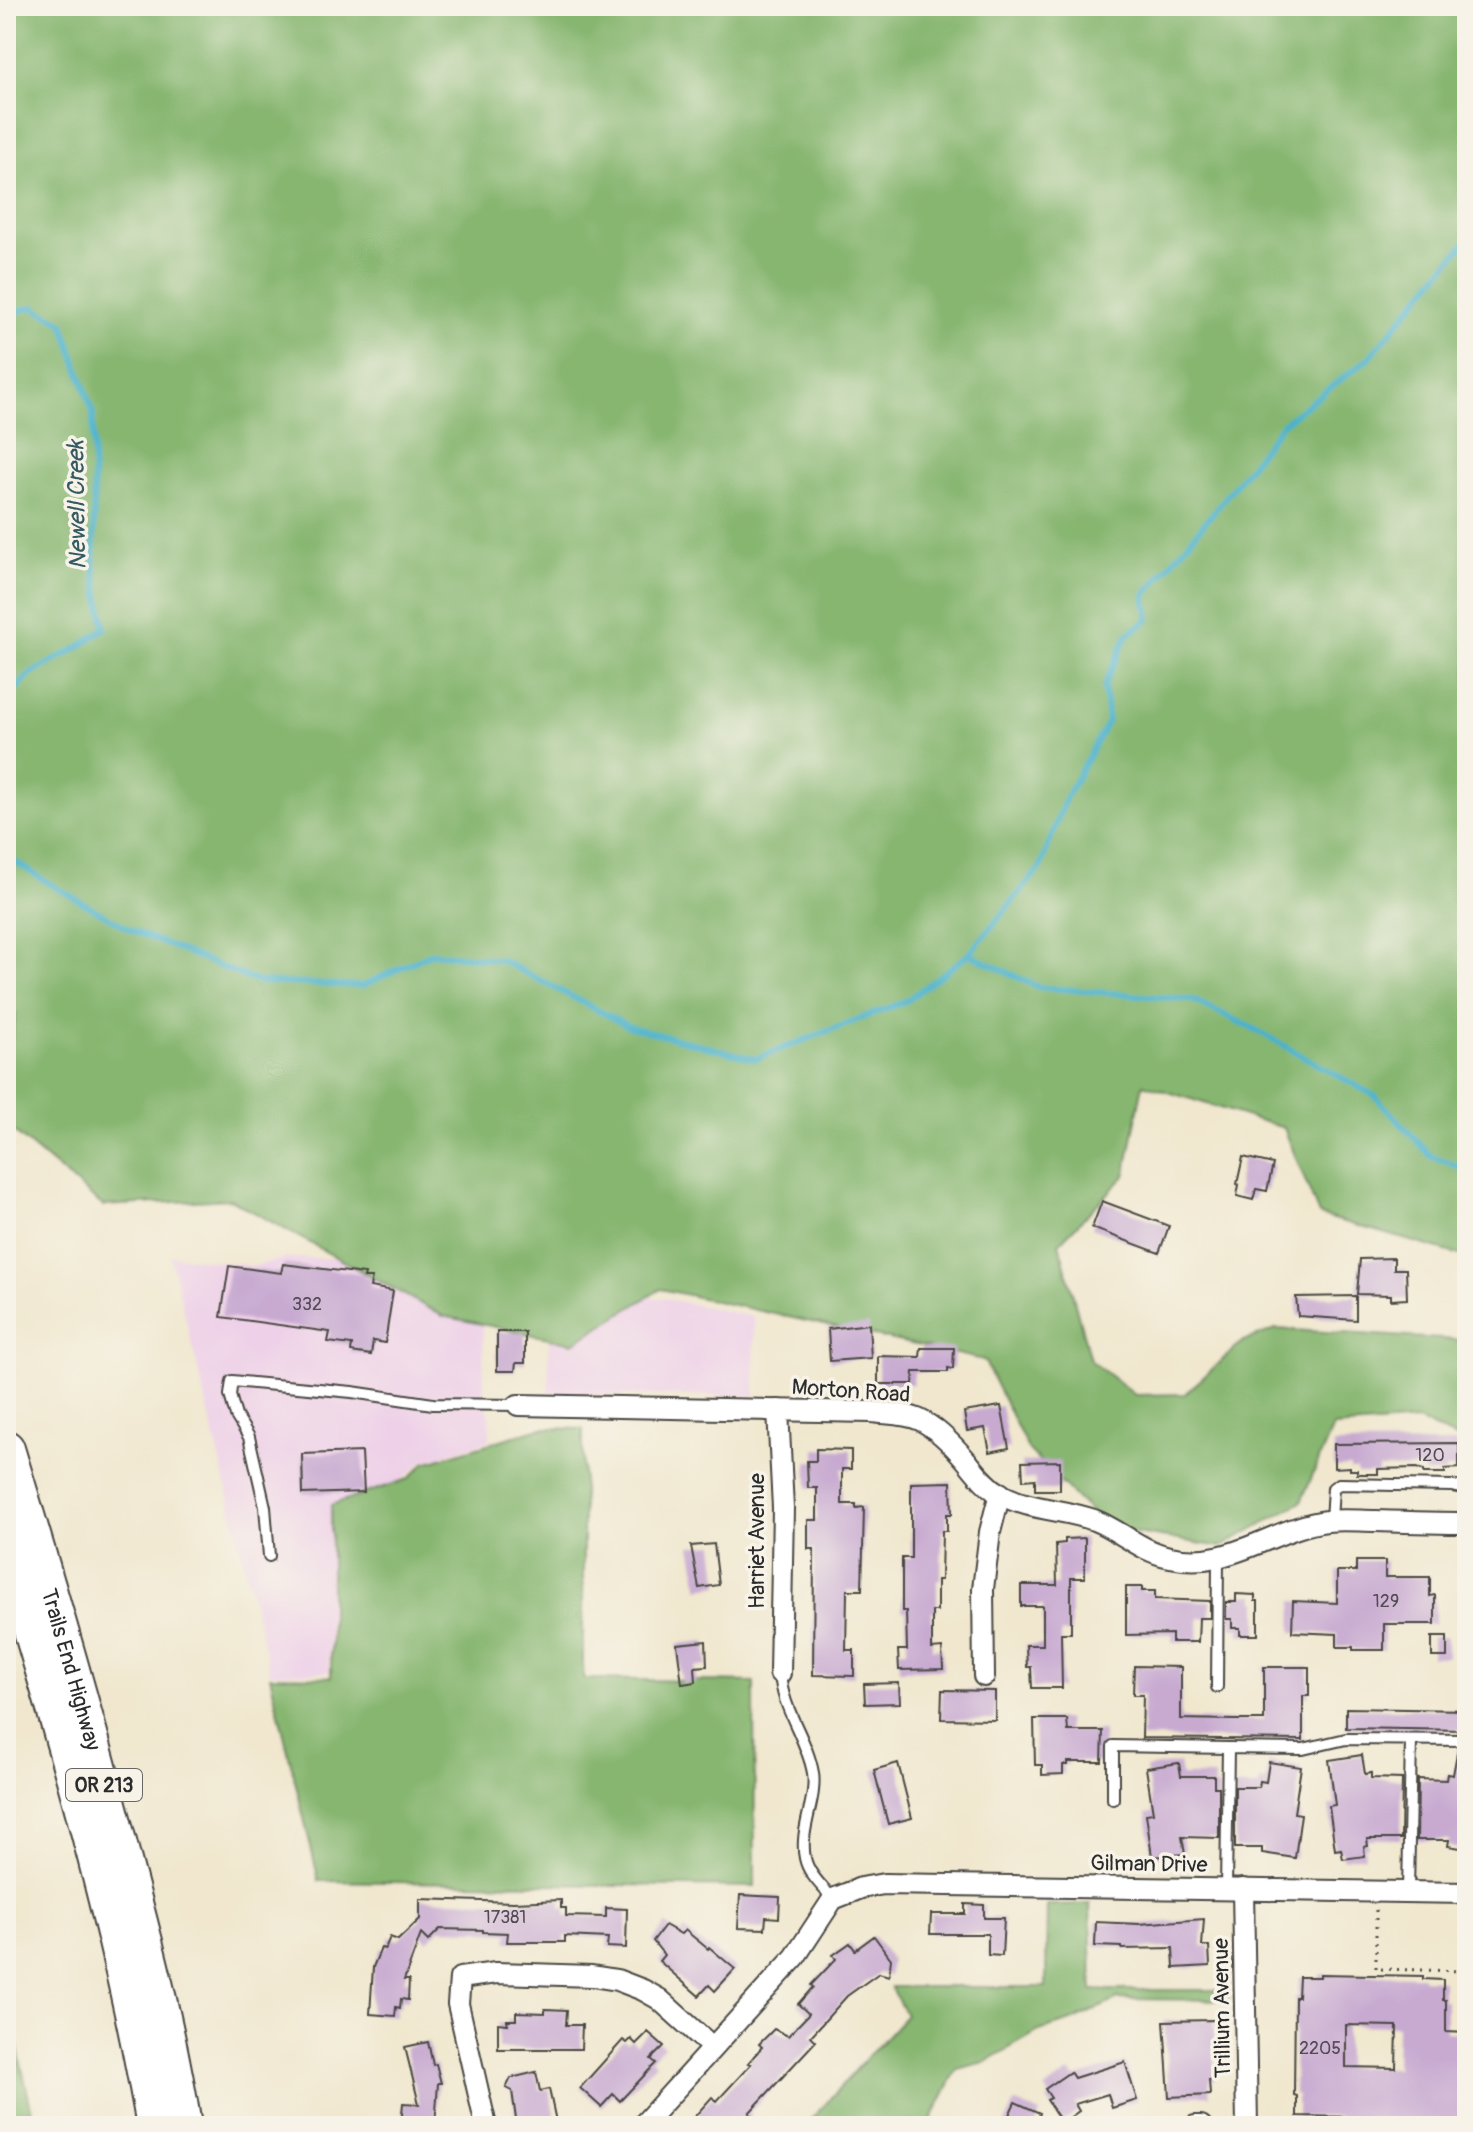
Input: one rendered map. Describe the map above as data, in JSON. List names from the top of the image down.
{
  "streets": {
    "highway": ["Trails End Highway", "OR 213"],
    "street": [
      "Morton Road",
      "Harriet Avenue",
      "Gilman Drive",
      "Trillium Avenue"
    ]
  },
  "crossings": [
    ["Morton Road", "Harriet Avenue"],
    ["Gilman Drive", "Trillium Avenue"]
  ],
  "water": ["Newell Creek"],
  "house_numbers": [
    "332",
    "120",
    "129",
    "17381",
    "2205"
  ]
}
